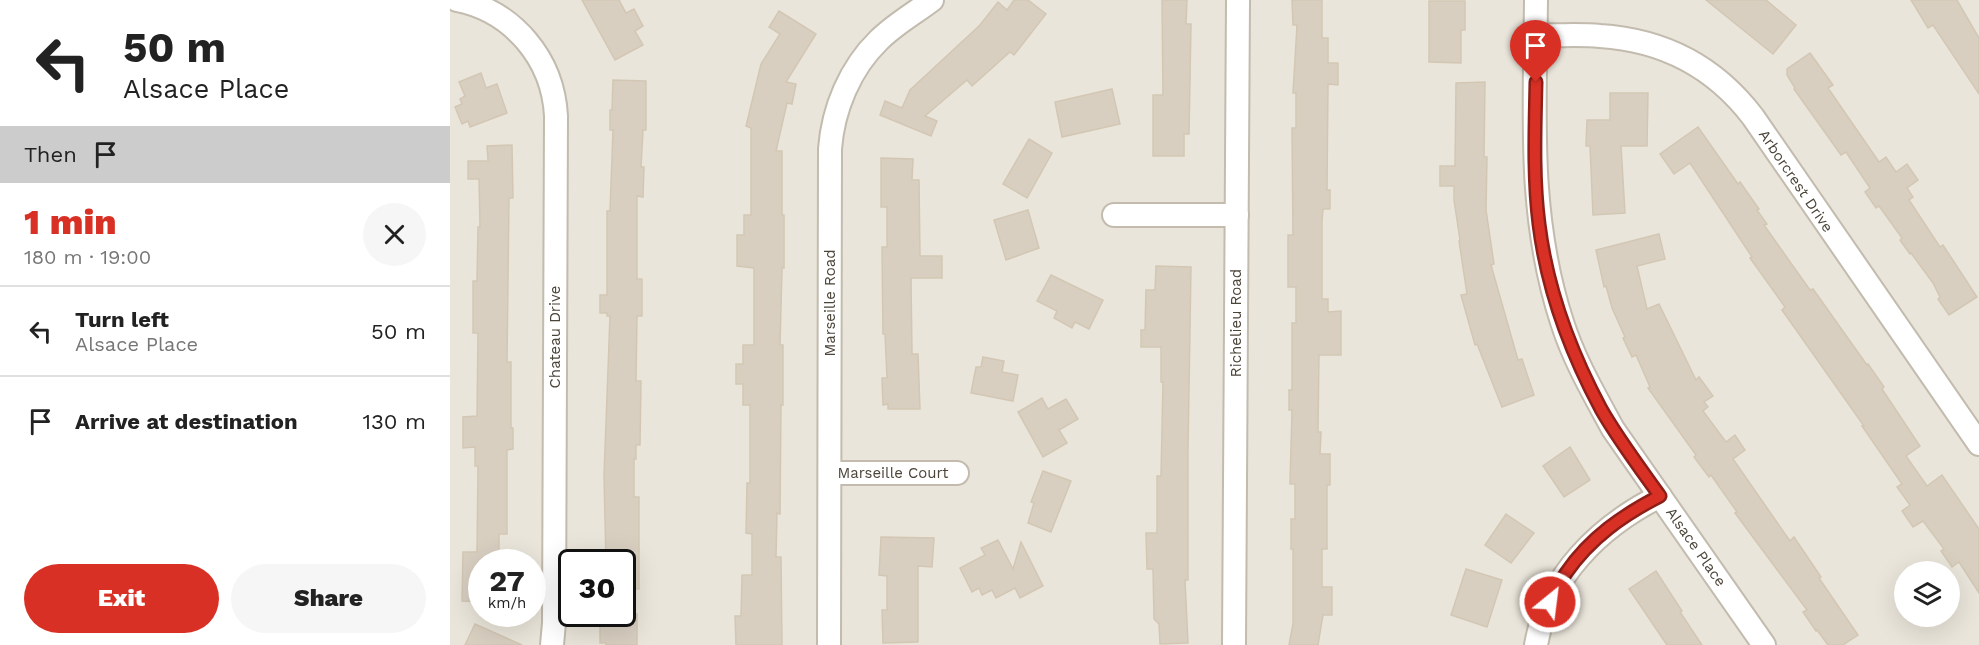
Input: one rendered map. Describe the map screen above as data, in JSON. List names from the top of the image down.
{
  "streets": {
    "street": [
      "Arborcrest Drive",
      "Marseille Road",
      "Richelieu Road",
      "Chateau Drive",
      "Marseille Court",
      "Alsace Place"
    ]
  },
  "crossings": [
    ["Arborcrest Drive", "Alsace Place"],
    ["Marseille Road", "Marseille Court"]
  ],
  "page": {
    "turn": ["50 m", "Alsace Place"],
    "then": "Then",
    "heading": ["1 min", "180 m · 19:00"],
    "list": [
      {
        "name": "Turn left",
        "note": "Alsace Place",
        "value": "50 m"
      },
      {
        "name": "Arrive at destination",
        "value": "130 m"
      }
    ],
    "speed": "27 km/h",
    "limit": "30",
    "buttons": ["Exit", "Share"]
  }
}
